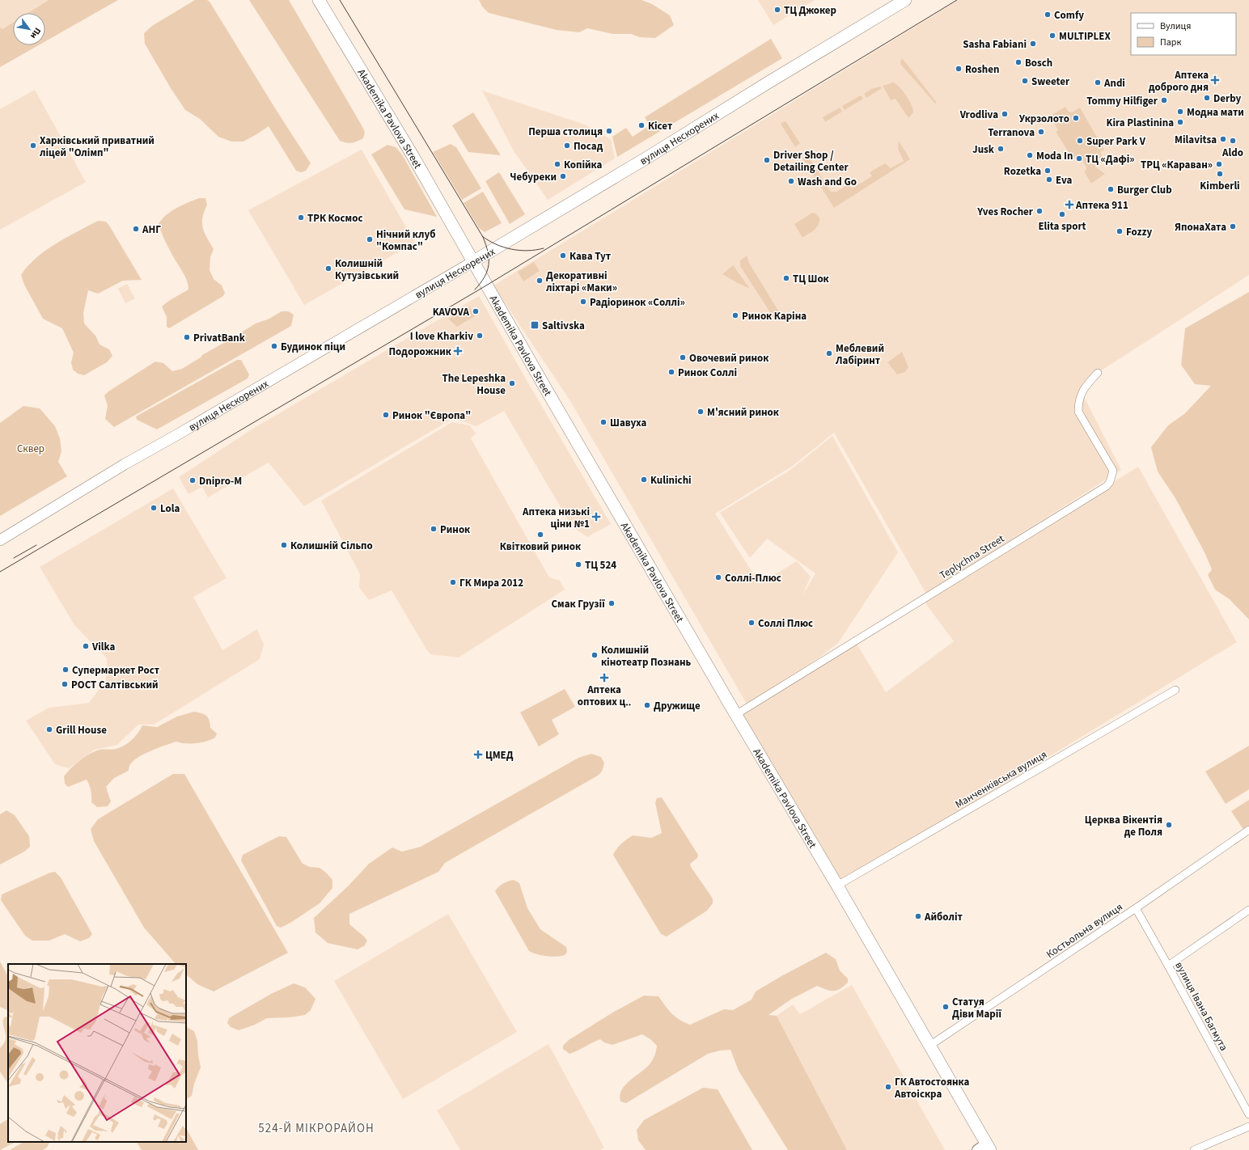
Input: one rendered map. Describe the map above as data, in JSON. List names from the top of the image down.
{
  "streets": {
    "main road": ["Akademika Pavlova Street", "вулиця Нескорених"],
    "street": [
      "Teplychna Street",
      "Манченківська вулиця",
      "Костьольна вулиця",
      "вулиця Івана Багмута"
    ]
  },
  "crossings": [
    ["Akademika Pavlova Street", "вулиця Нескорених"],
    ["Akademika Pavlova Street", "Teplychna Street"],
    ["Akademika Pavlova Street", "Манченківська вулиця"],
    ["Akademika Pavlova Street", "Костьольна вулиця"],
    ["Костьольна вулиця", "вулиця Івана Багмута"]
  ],
  "districts": ["524-Й МІКРОРАЙОН"],
  "parks": ["Сквер"],
  "places": {
    "other": [
      "ТЦ Джокер",
      "Comfy",
      "MULTIPLEX",
      "Sasha Fabiani",
      "Bosch",
      "Roshen",
      "Sweeter",
      "Andi",
      "Derby",
      "Tommy Hilfiger",
      "Модна мати",
      "Vrodliva",
      "Укрзолото",
      "Kira Plastinina",
      "Кісет",
      "Перша столиця",
      "Terranova",
      "Milavitsa",
      "Super Park V",
      "Aldo",
      "Харківський приватний ліцей \"Олімп\"",
      "Посад",
      "Jusk",
      "Moda In",
      "ТЦ «Дафі»",
      "Driver Shop / Detailing Center",
      "Копійка",
      "ТРЦ «Караван»",
      "Rozetka",
      "Kimberli",
      "Чебуреки",
      "Eva",
      "Wash and Go",
      "Burger Club",
      "Yves Rocher",
      "Elita sport",
      "ТРК Космос",
      "ЯпонаХата",
      "АНГ",
      "Fozzy",
      "Нічний клуб \"Компас\"",
      "Кава Тут",
      "Колишній Кутузівський",
      "ТЦ Шок",
      "Декоративні ліхтарі «Маки»",
      "Радіоринок «Соллі»",
      "KAVOVA",
      "Ринок Каріна",
      "I love Kharkiv",
      "PrivatBank",
      "Будинок піци",
      "Меблевий Лабіринт",
      "Овочевий ринок",
      "Ринок Соллі",
      "The Lepeshka House",
      "М'ясний ринок",
      "Ринок \"Європа\"",
      "Шавуха",
      "Kulinichi",
      "Dnipro-M",
      "Lola",
      "Ринок",
      "Квітковий ринок",
      "Колишній Сільпо",
      "ТЦ 524",
      "Соллі-Плюс",
      "ГК Мира 2012",
      "Смак Грузії",
      "Соллі Плюс",
      "Vilka",
      "Колишній кінотеатр Познань",
      "Супермаркет Рост",
      "РОСТ Салтівський",
      "Дружище",
      "Grill House",
      "Церква Вікентія де Поля",
      "Айболіт",
      "Статуя Діви Марії",
      "ГК Автостоянка Автоіскра"
    ],
    "health": [
      "Аптека доброго дня",
      "Аптека 911",
      "Подорожник",
      "Аптека низькі ціни №1",
      "Аптека оптових ц‥",
      "ЦМЕД"
    ],
    "transit": ["Saltivska"]
  },
  "legend": ["Вулиця", "Парк"],
  "north": "bottom right"
}
